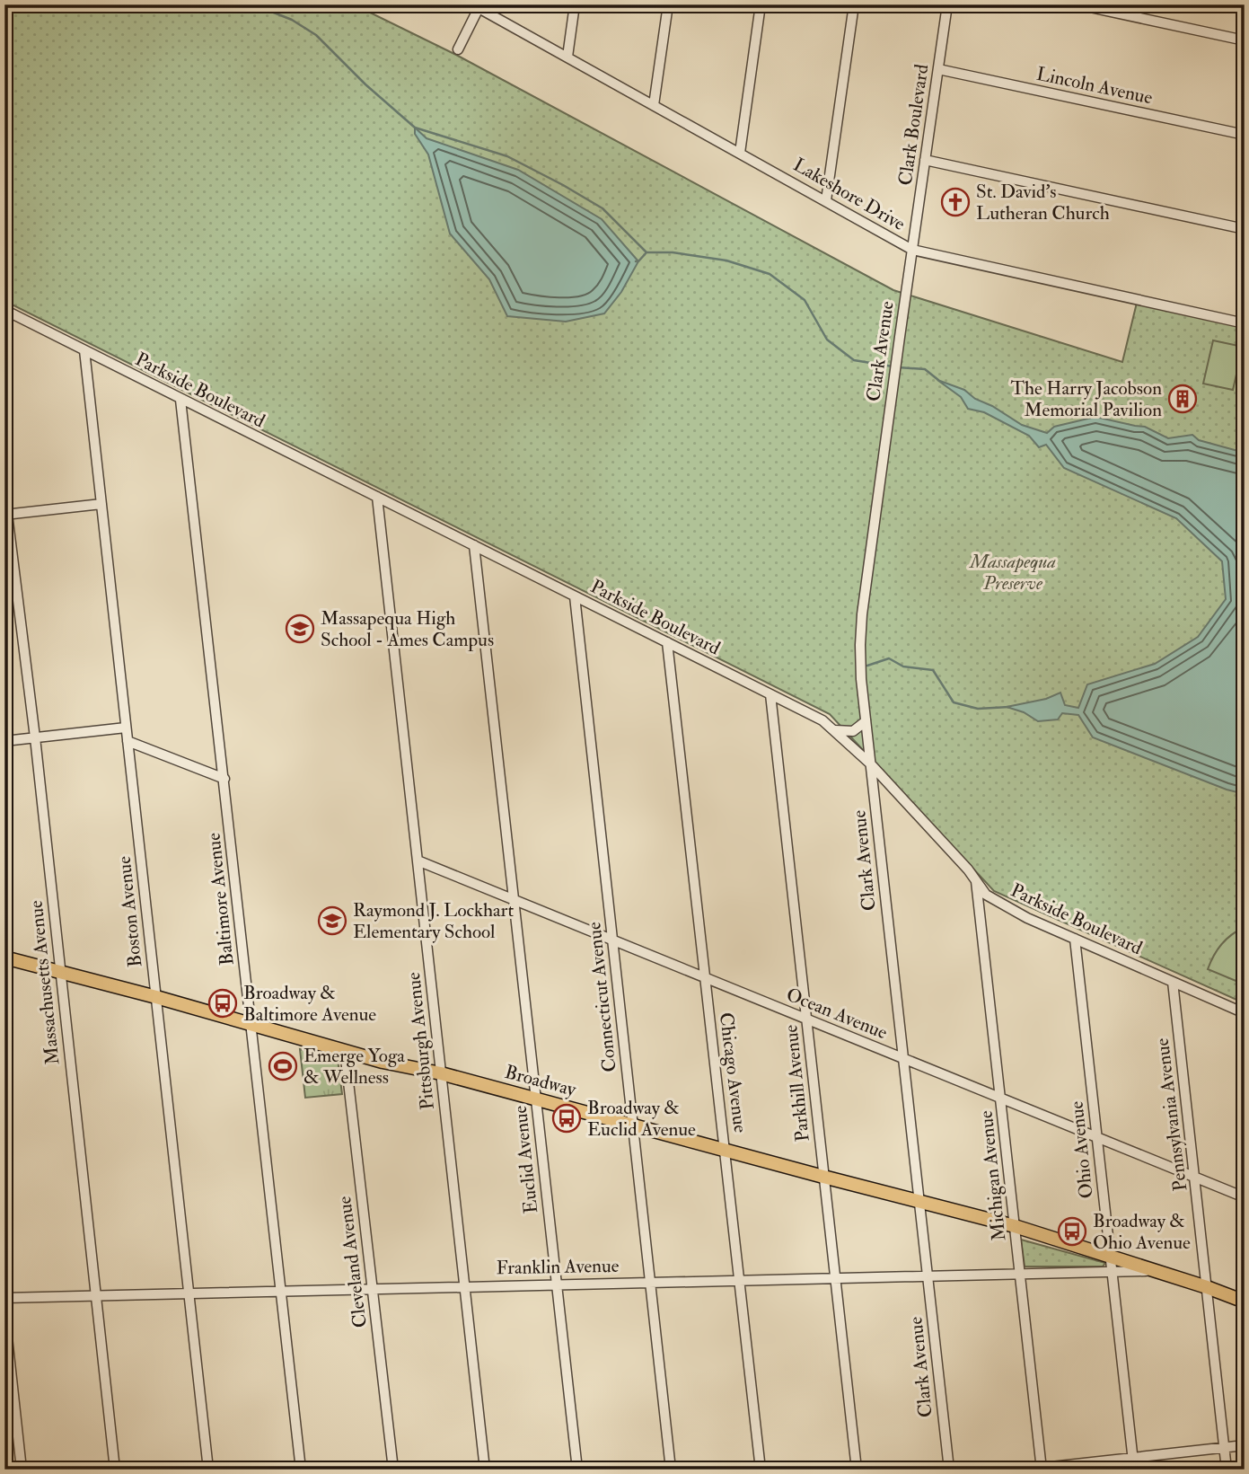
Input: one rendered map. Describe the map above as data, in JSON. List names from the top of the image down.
{
  "streets": {
    "main road": ["Broadway"],
    "street": [
      "Lincoln Avenue",
      "Clark Boulevard",
      "Lakeshore Drive",
      "Clark Avenue",
      "Parkside Boulevard",
      "Baltimore Avenue",
      "Boston Avenue",
      "Massachusetts Avenue",
      "Connecticut Avenue",
      "Ocean Avenue",
      "Pittsburgh Avenue",
      "Chicago Avenue",
      "Parkhill Avenue",
      "Pennsylvania Avenue",
      "Ohio Avenue",
      "Euclid Avenue",
      "Michigan Avenue",
      "Cleveland Avenue",
      "Franklin Avenue"
    ]
  },
  "crossings": [
    ["Lincoln Avenue", "Clark Boulevard"],
    ["Clark Boulevard", "Lakeshore Drive"],
    ["Clark Boulevard", "Clark Avenue"],
    ["Lakeshore Drive", "Clark Avenue"],
    ["Clark Avenue", "Parkside Boulevard"],
    ["Clark Avenue", "Ocean Avenue"],
    ["Clark Avenue", "Broadway"],
    ["Clark Avenue", "Franklin Avenue"],
    ["Parkside Boulevard", "Baltimore Avenue"],
    ["Parkside Boulevard", "Boston Avenue"],
    ["Parkside Boulevard", "Connecticut Avenue"],
    ["Parkside Boulevard", "Pittsburgh Avenue"],
    ["Parkside Boulevard", "Chicago Avenue"],
    ["Parkside Boulevard", "Parkhill Avenue"],
    ["Parkside Boulevard", "Pennsylvania Avenue"],
    ["Parkside Boulevard", "Ohio Avenue"],
    ["Parkside Boulevard", "Euclid Avenue"],
    ["Parkside Boulevard", "Michigan Avenue"],
    ["Baltimore Avenue", "Broadway"],
    ["Baltimore Avenue", "Franklin Avenue"],
    ["Boston Avenue", "Broadway"],
    ["Boston Avenue", "Franklin Avenue"],
    ["Massachusetts Avenue", "Broadway"],
    ["Massachusetts Avenue", "Franklin Avenue"],
    ["Connecticut Avenue", "Ocean Avenue"],
    ["Connecticut Avenue", "Broadway"],
    ["Connecticut Avenue", "Franklin Avenue"],
    ["Ocean Avenue", "Pittsburgh Avenue"],
    ["Ocean Avenue", "Chicago Avenue"],
    ["Ocean Avenue", "Parkhill Avenue"],
    ["Ocean Avenue", "Pennsylvania Avenue"],
    ["Ocean Avenue", "Ohio Avenue"],
    ["Ocean Avenue", "Euclid Avenue"],
    ["Ocean Avenue", "Michigan Avenue"],
    ["Pittsburgh Avenue", "Broadway"],
    ["Pittsburgh Avenue", "Franklin Avenue"],
    ["Chicago Avenue", "Broadway"],
    ["Chicago Avenue", "Franklin Avenue"],
    ["Broadway", "Parkhill Avenue"],
    ["Broadway", "Pennsylvania Avenue"],
    ["Broadway", "Ohio Avenue"],
    ["Broadway", "Euclid Avenue"],
    ["Broadway", "Michigan Avenue"],
    ["Broadway", "Cleveland Avenue"],
    ["Broadway", "Franklin Avenue"],
    ["Parkhill Avenue", "Franklin Avenue"],
    ["Ohio Avenue", "Franklin Avenue"],
    ["Euclid Avenue", "Franklin Avenue"],
    ["Michigan Avenue", "Franklin Avenue"],
    ["Cleveland Avenue", "Franklin Avenue"]
  ],
  "parks": ["Massapequa Preserve"],
  "places": {
    "church": ["St. David's Lutheran Church"],
    "building": ["The Harry Jacobson Memorial Pavilion"],
    "school or university": ["Massapequa High School - Ames Campus", "Raymond J. Lockhart Elementary School"],
    "bus stop": ["Broadway & Baltimore Avenue", "Broadway & Euclid Avenue", "Broadway & Ohio Avenue"],
    "sports": ["Emerge Yoga & Wellness"]
  }
}
